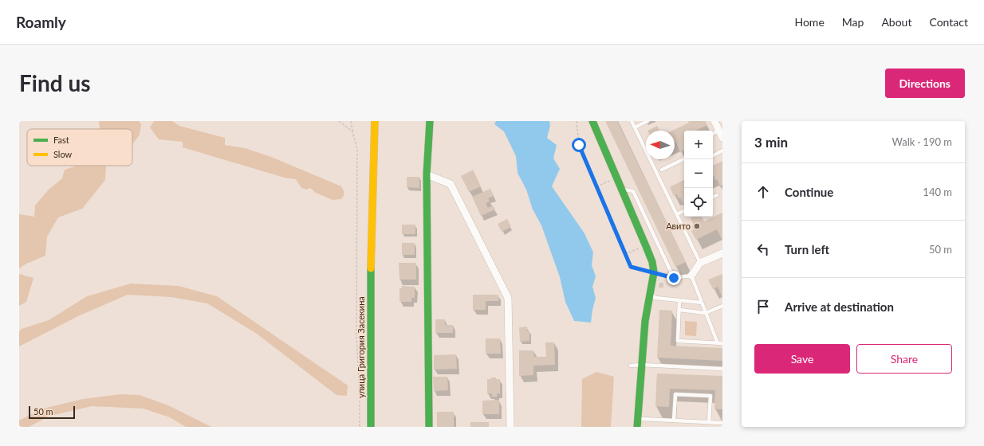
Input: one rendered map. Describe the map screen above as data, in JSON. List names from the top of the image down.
{
  "streets": {
    "street": ["улица Григория Засекина"]
  },
  "places": ["Авито"],
  "legend": ["Fast", "Slow"],
  "scale_bar": "50 m",
  "north": "left",
  "page": {
    "header": "Roamly",
    "nav": [
      "Home",
      "Map",
      "About",
      "Contact"
    ],
    "buttons": [
      "Directions",
      ["Save", "Share"]
    ],
    "title": "Find us",
    "heading": ["3 min", "Walk · 190 m"],
    "map_buttons": ["+", "−"],
    "list": [
      ["Continue", "140 m"],
      ["Turn left", "50 m"],
      "Arrive at destination"
    ],
    "scale": "50 m"
  }
}
